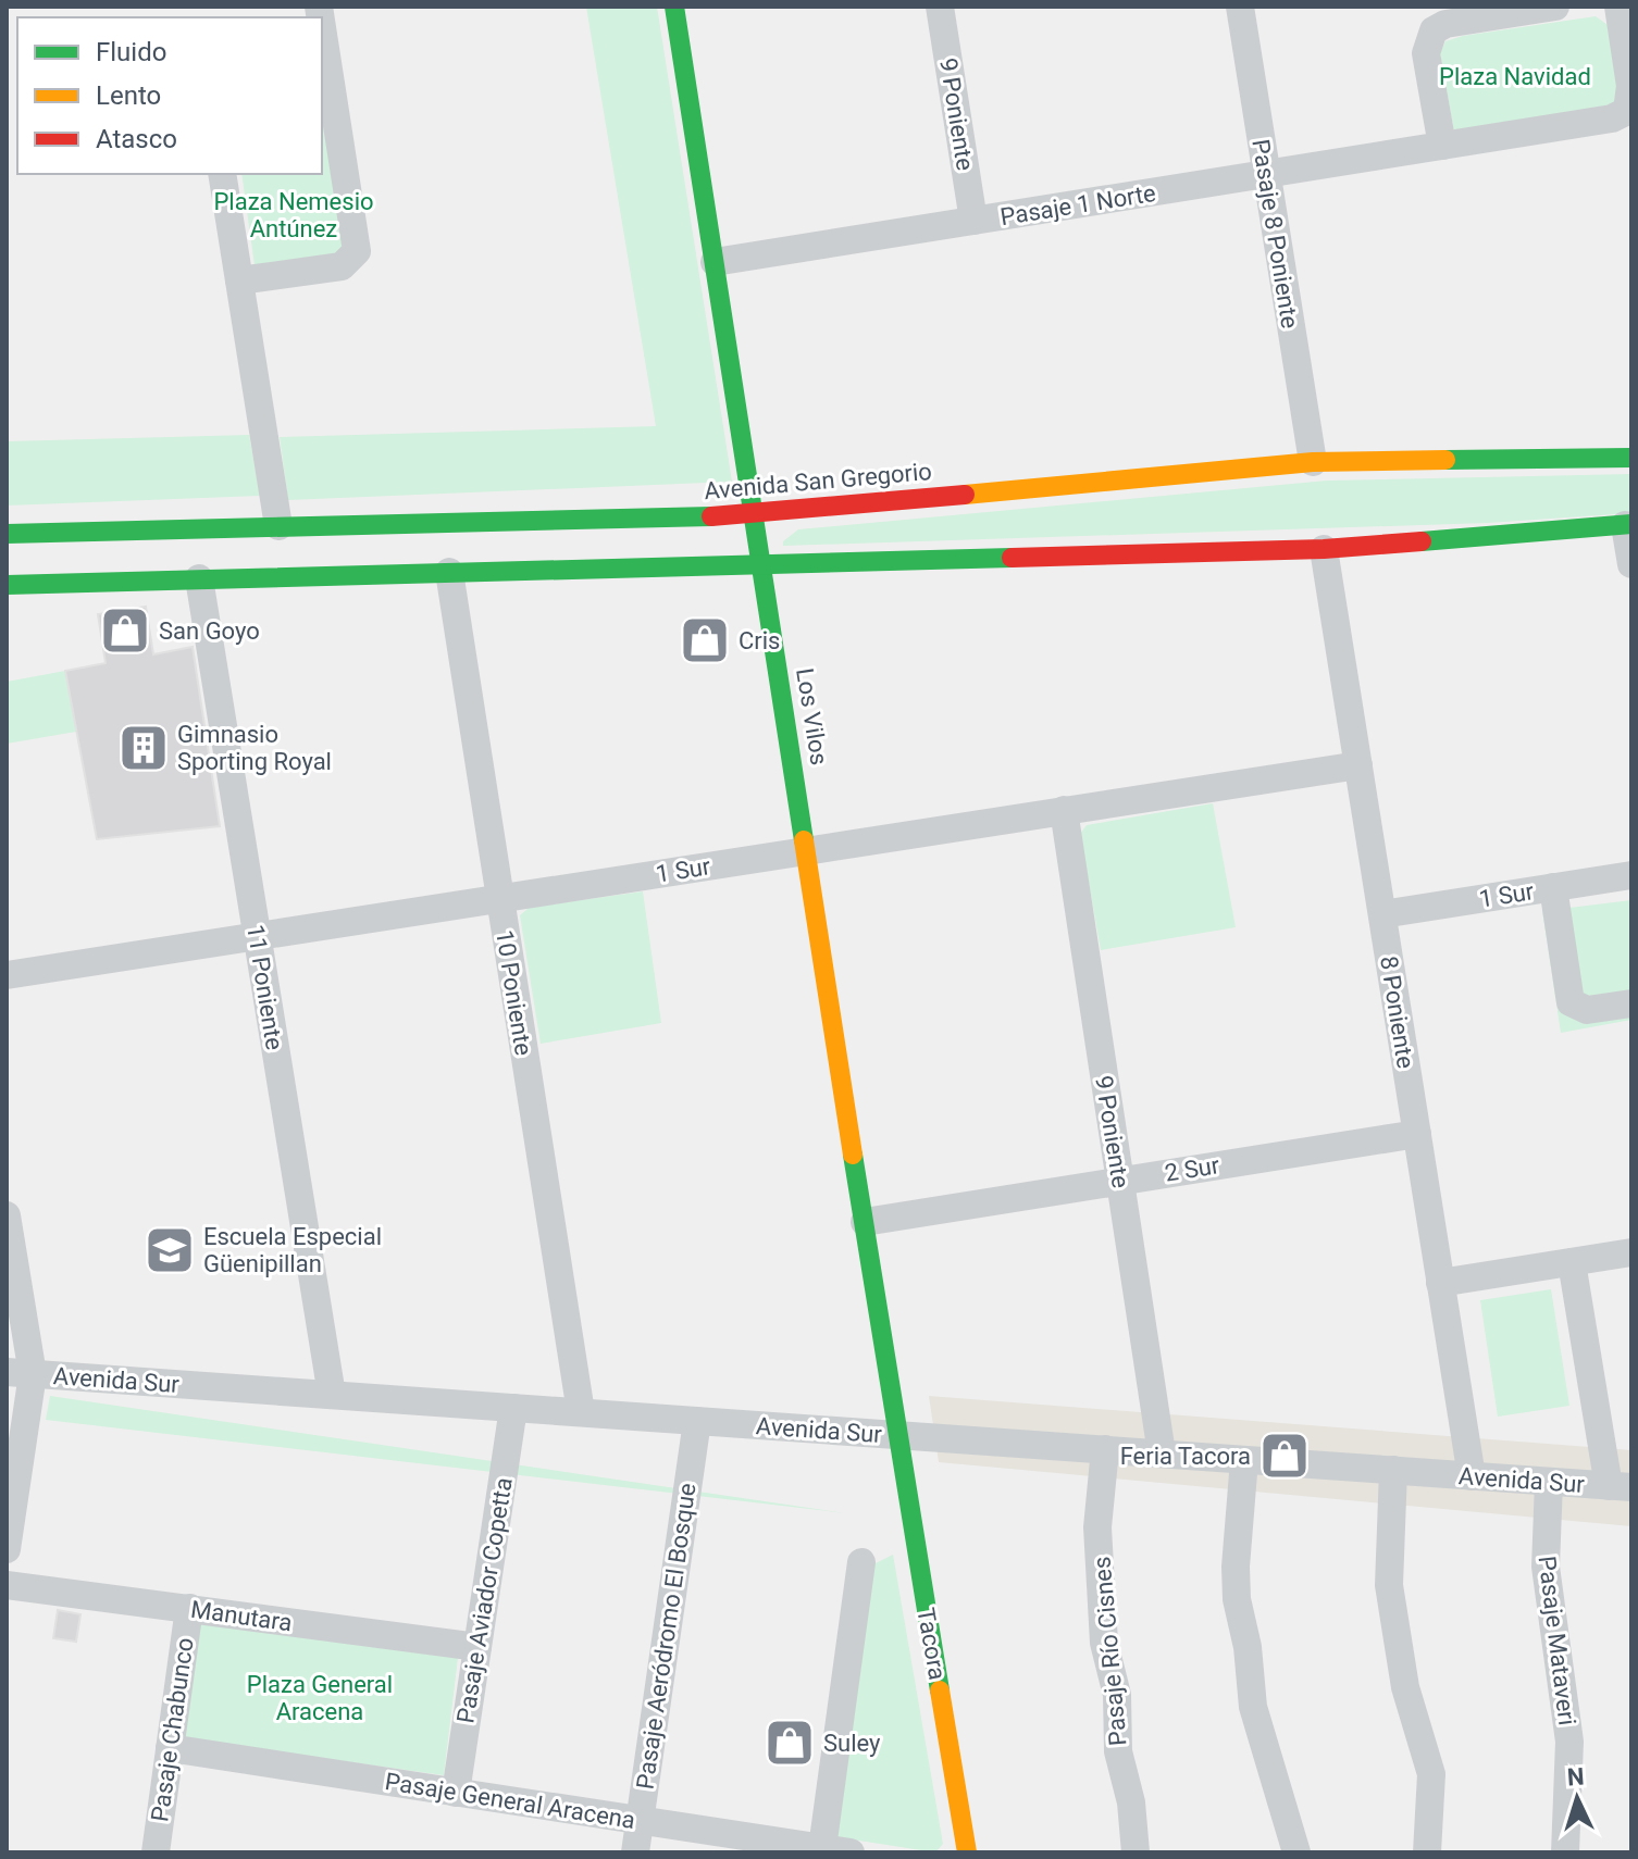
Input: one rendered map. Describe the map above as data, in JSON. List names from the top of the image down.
{
  "streets": {
    "main road": ["Avenida San Gregorio", "Los Vilos", "Tacora"],
    "street": [
      "9 Poniente",
      "Pasaje 1 Norte",
      "Pasaje 8 Poniente",
      "1 Sur",
      "11 Poniente",
      "10 Poniente",
      "8 Poniente",
      "2 Sur",
      "Avenida Sur",
      "Pasaje Aviador Copetta",
      "Manutara",
      "Pasaje Aeródromo El Bosque",
      "Pasaje Mataveri",
      "Pasaje Río Cisnes",
      "Pasaje Chabunco",
      "Pasaje General Aracena"
    ]
  },
  "crossings": [
    ["9 Poniente", "Pasaje 1 Norte"],
    ["9 Poniente", "1 Sur"],
    ["9 Poniente", "2 Sur"],
    ["9 Poniente", "Avenida Sur"],
    ["Pasaje 1 Norte", "Pasaje 8 Poniente"],
    ["Pasaje 1 Norte", "Los Vilos"],
    ["Pasaje 8 Poniente", "Avenida San Gregorio"],
    ["Avenida San Gregorio", "Los Vilos"],
    ["Los Vilos", "1 Sur"],
    ["Los Vilos", "2 Sur"],
    ["Los Vilos", "Avenida Sur"],
    ["Los Vilos", "Tacora"],
    ["1 Sur", "11 Poniente"],
    ["1 Sur", "10 Poniente"],
    ["1 Sur", "8 Poniente"],
    ["11 Poniente", "Avenida Sur"],
    ["10 Poniente", "Avenida Sur"],
    ["8 Poniente", "2 Sur"],
    ["8 Poniente", "Avenida Sur"],
    ["Avenida Sur", "Pasaje Aviador Copetta"],
    ["Avenida Sur", "Pasaje Aeródromo El Bosque"],
    ["Avenida Sur", "Pasaje Mataveri"],
    ["Avenida Sur", "Tacora"],
    ["Avenida Sur", "Pasaje Río Cisnes"],
    ["Pasaje Aviador Copetta", "Manutara"],
    ["Pasaje Aviador Copetta", "Pasaje General Aracena"],
    ["Manutara", "Pasaje Chabunco"],
    ["Pasaje Aeródromo El Bosque", "Pasaje General Aracena"],
    ["Pasaje Chabunco", "Pasaje General Aracena"]
  ],
  "parks": ["Plaza Navidad", "Plaza Nemesio Antúnez", "Plaza General Aracena"],
  "places": {
    "shop": [
      "San Goyo",
      "Cris",
      "Feria Tacora",
      "Suley"
    ],
    "building": ["Gimnasio Sporting Royal"],
    "school or university": ["Escuela Especial Güenipillan"]
  },
  "legend": ["Fluido", "Lento", "Atasco"],
  "north": "top"
}
